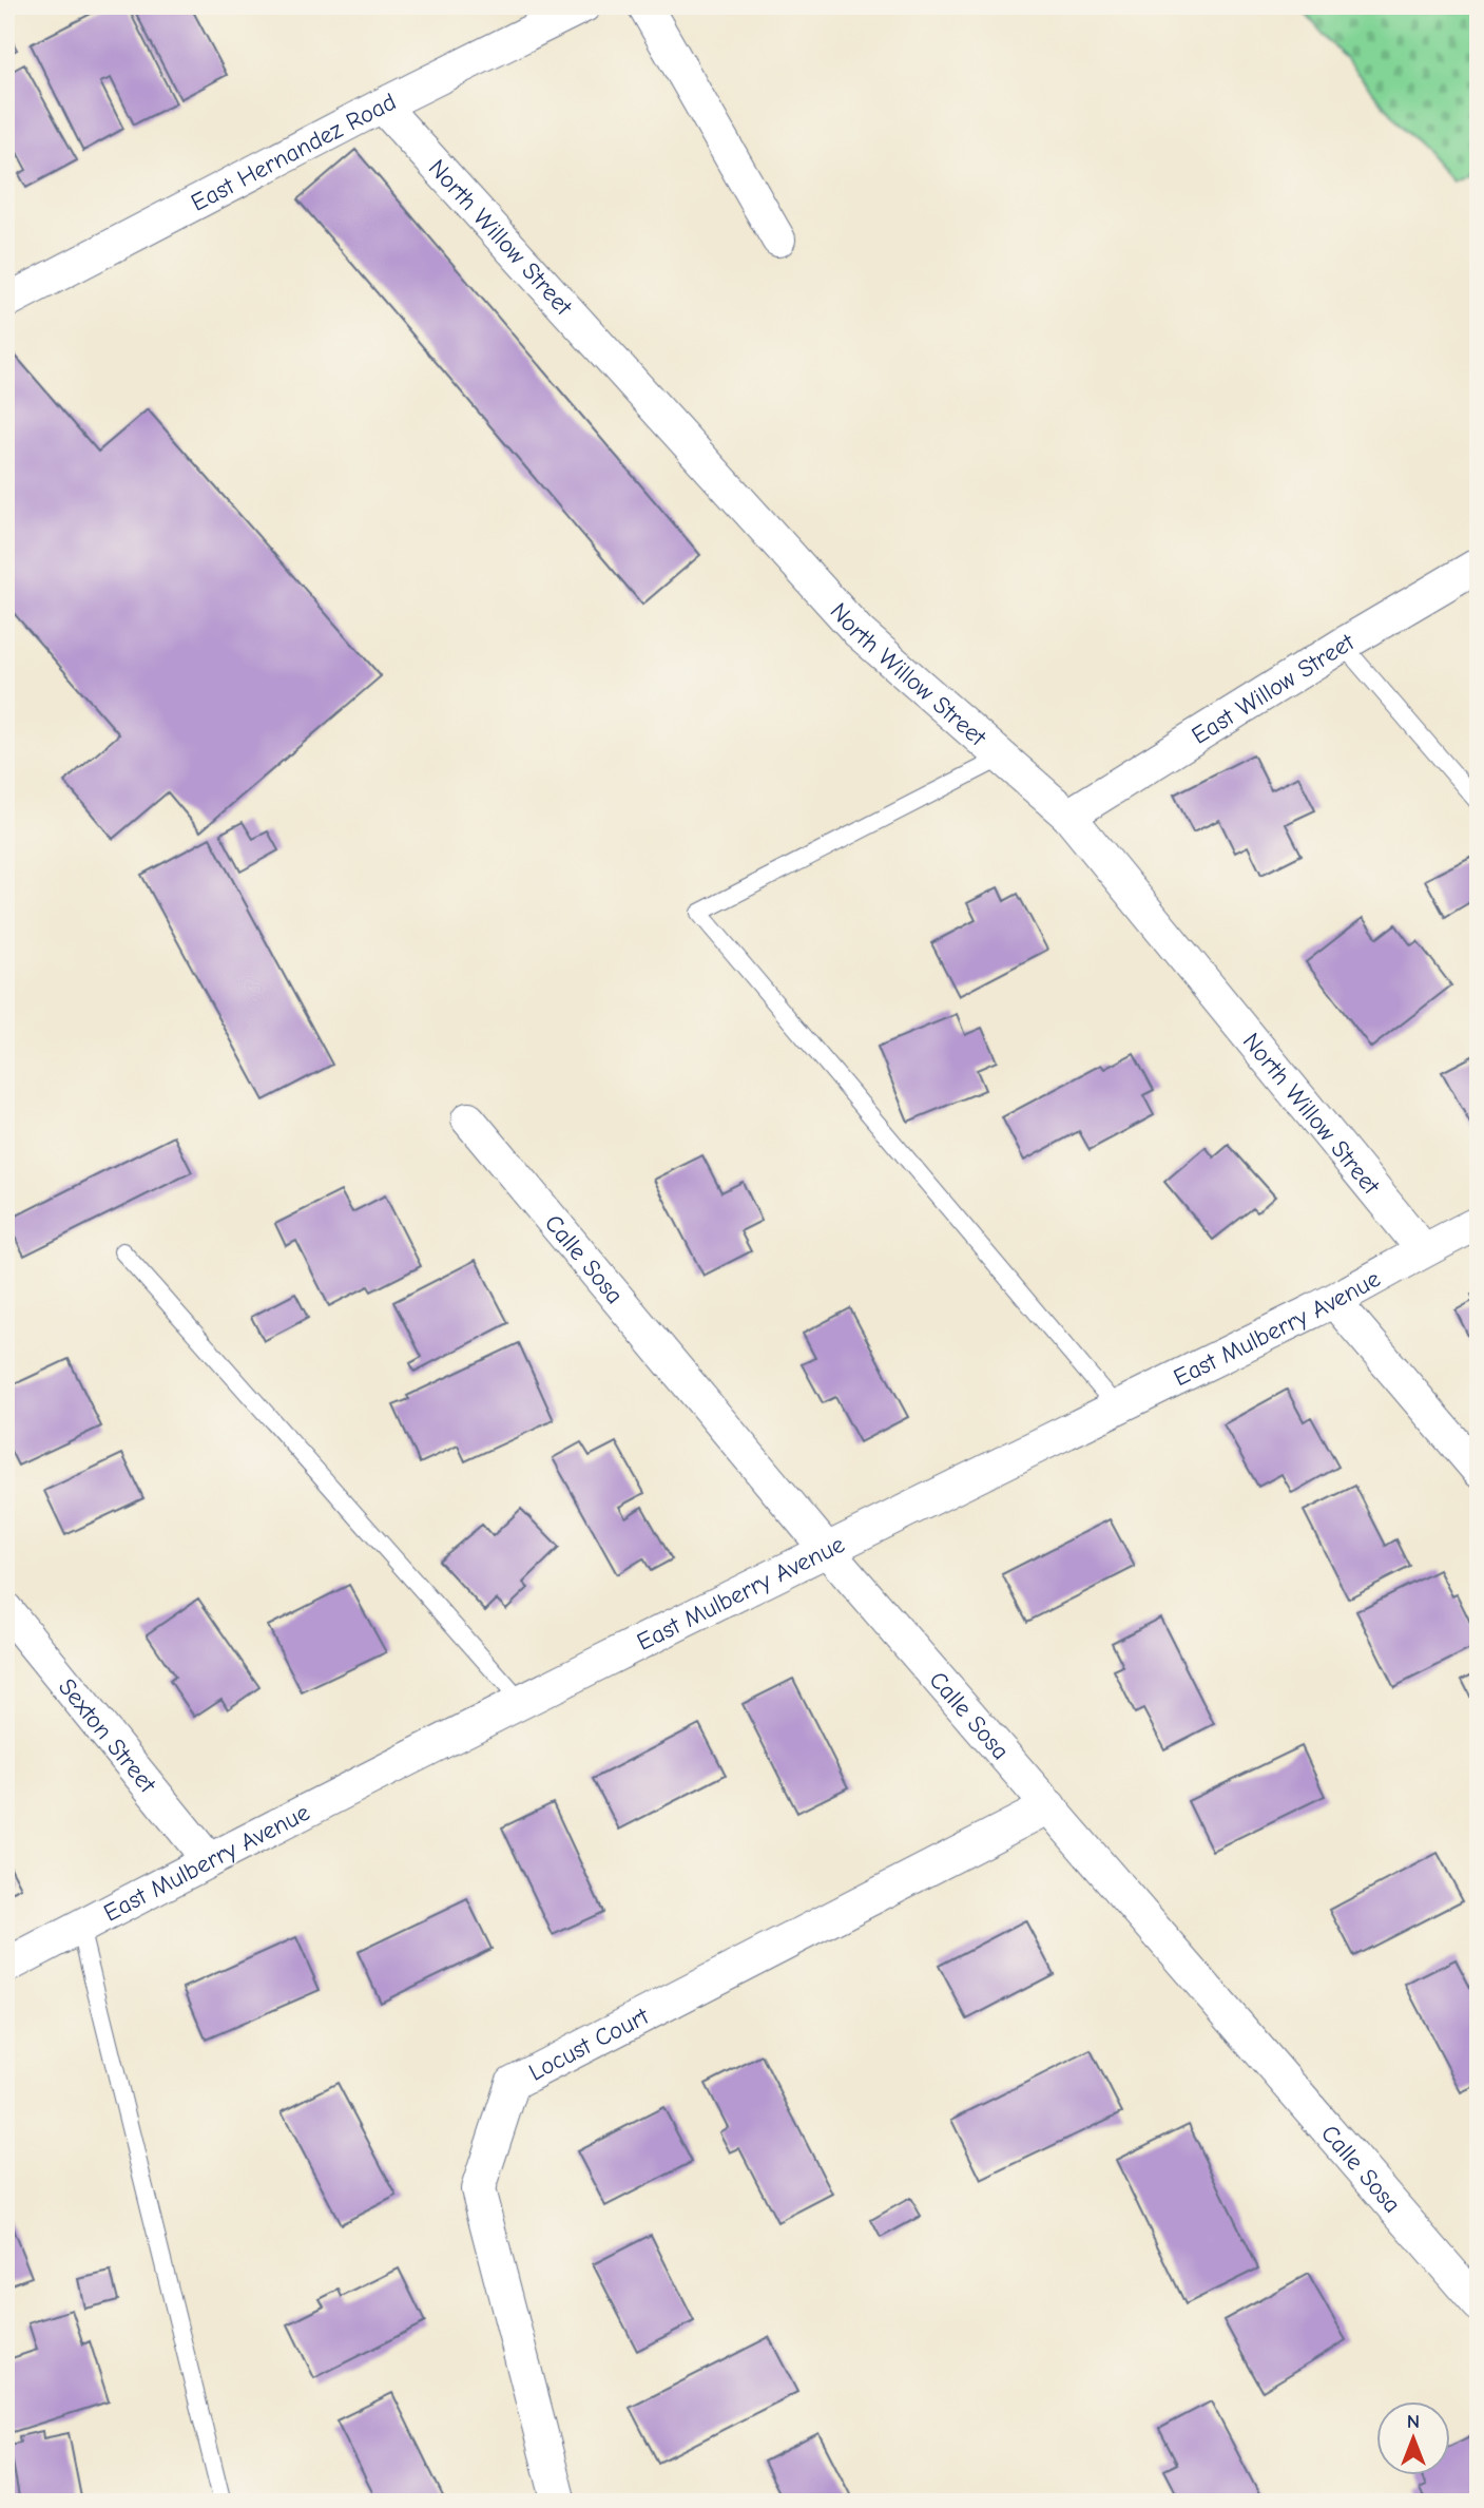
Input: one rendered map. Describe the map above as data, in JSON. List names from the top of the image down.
{
  "streets": {
    "street": [
      "East Hernandez Road",
      "North Willow Street",
      "East Willow Street",
      "Calle Sosa",
      "East Mulberry Avenue",
      "Sexton Street",
      "Locust Court"
    ]
  },
  "crossings": [
    ["East Hernandez Road", "North Willow Street"],
    ["North Willow Street", "East Willow Street"],
    ["North Willow Street", "East Mulberry Avenue"],
    ["Calle Sosa", "East Mulberry Avenue"],
    ["Calle Sosa", "Locust Court"],
    ["East Mulberry Avenue", "Sexton Street"]
  ],
  "north": "top"
}
